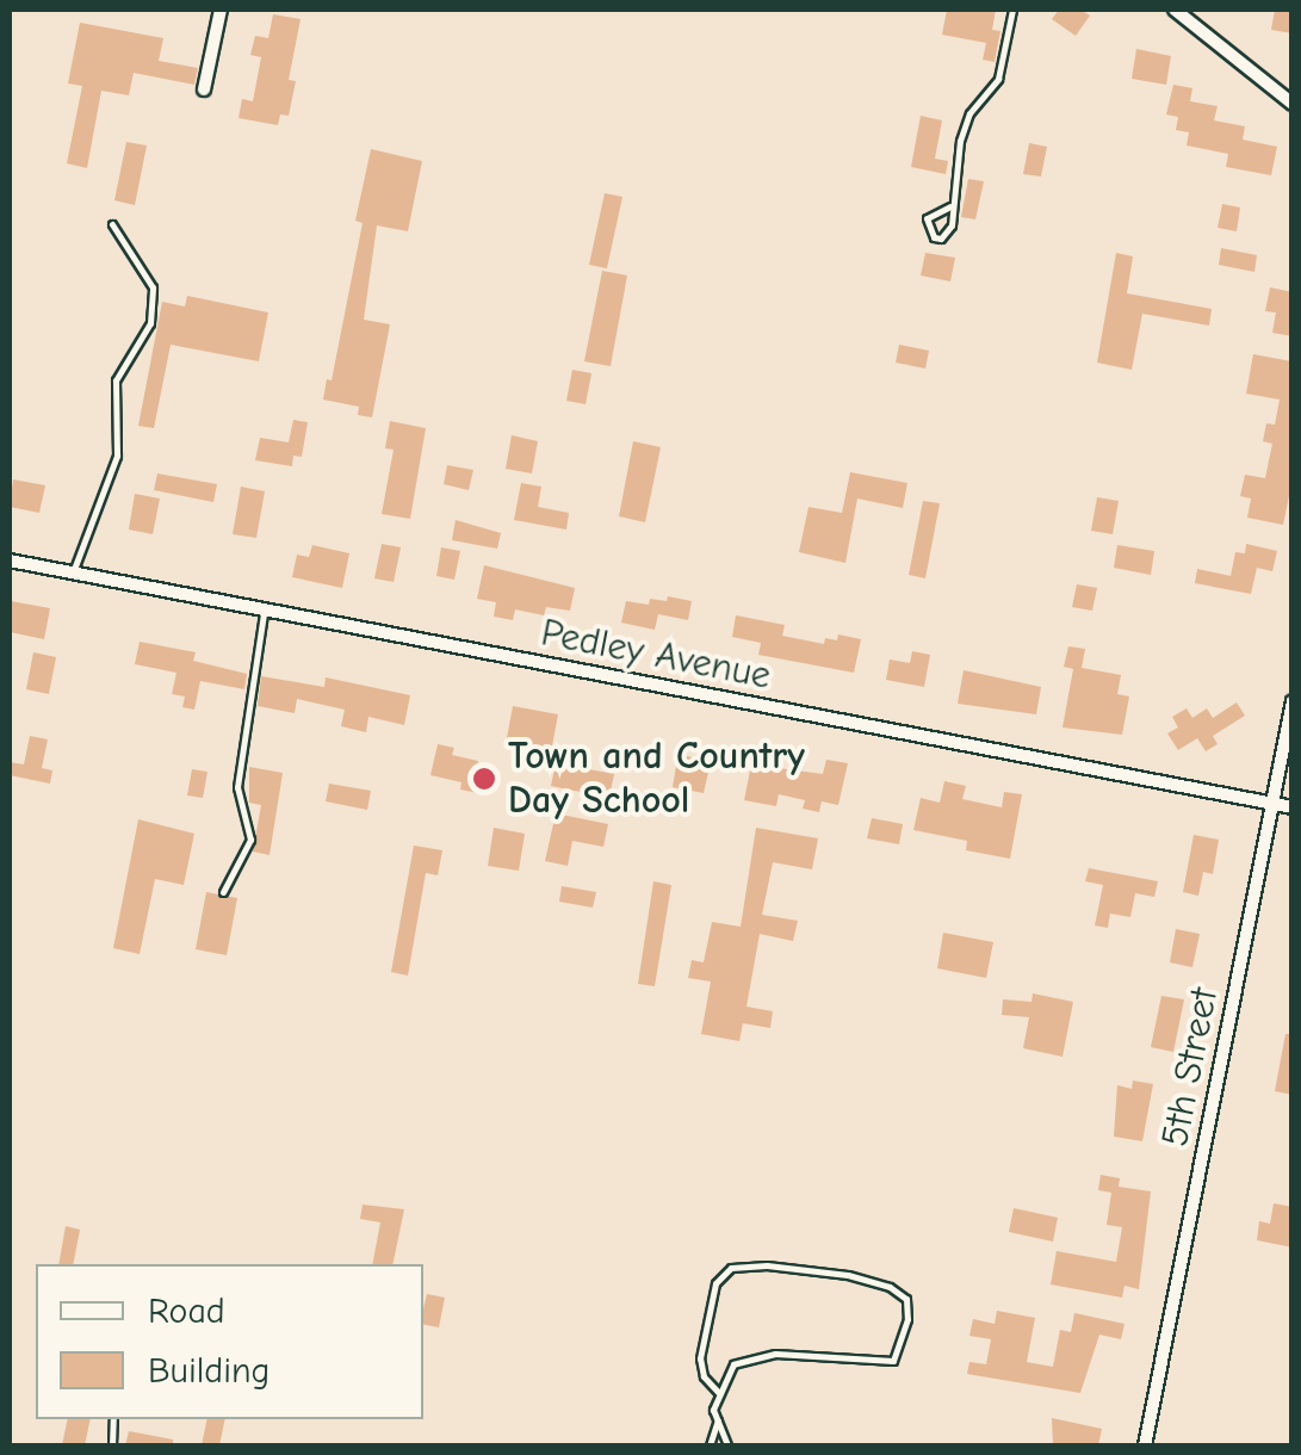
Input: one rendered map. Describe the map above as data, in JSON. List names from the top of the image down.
{
  "streets": {
    "street": ["Pedley Avenue", "5th Street"]
  },
  "crossings": [
    ["Pedley Avenue", "5th Street"]
  ],
  "places": ["Town and Country Day School"],
  "legend": ["Road", "Building"]
}
